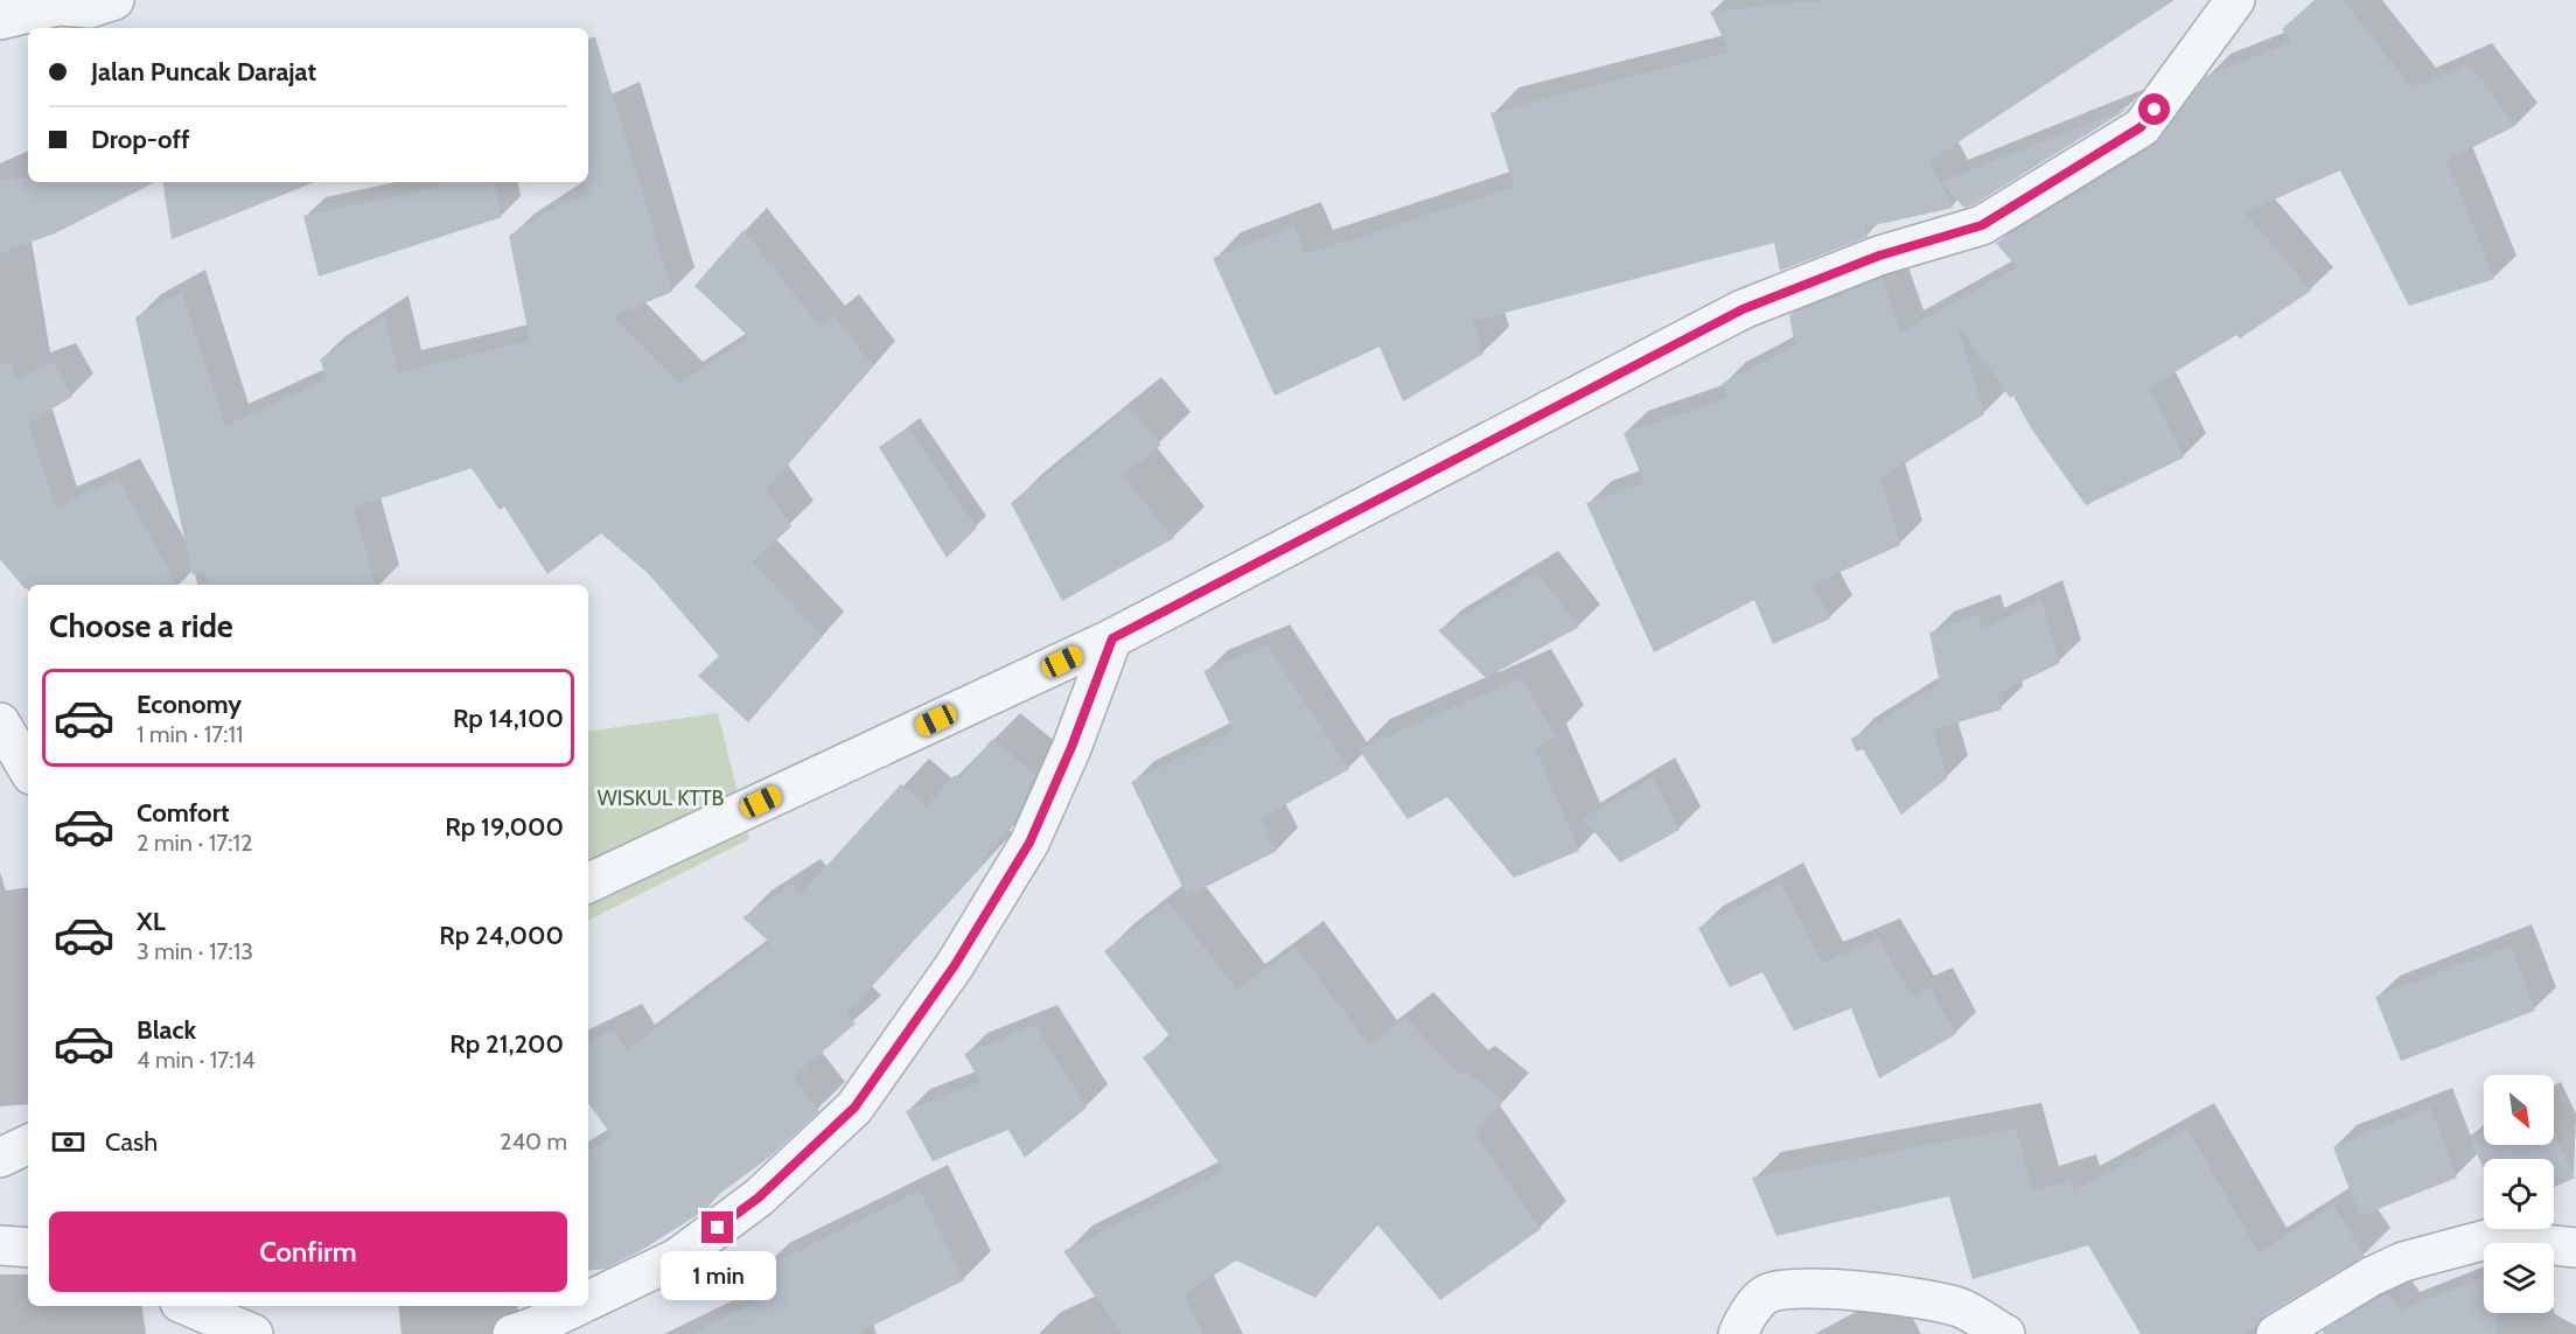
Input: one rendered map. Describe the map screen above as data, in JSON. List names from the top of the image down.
{
  "parks": ["WISKUL KTTB"],
  "north": "bottom right",
  "page": {
    "banner": ["Jalan Puncak Darajat", "Drop-off"],
    "heading": "Choose a ride",
    "list": [
      {
        "name": "Economy",
        "note": "1 min · 17:11",
        "value": "Rp 14,100"
      },
      {
        "name": "Comfort",
        "note": "2 min · 17:12",
        "value": "Rp 19,000"
      },
      {
        "name": "XL",
        "note": "3 min · 17:13",
        "value": "Rp 24,000"
      },
      {
        "name": "Black",
        "note": "4 min · 17:14",
        "value": "Rp 21,200"
      }
    ],
    "pay": ["Cash", "240 m"],
    "buttons": "Confirm",
    "bubble": "1 min"
  }
}
